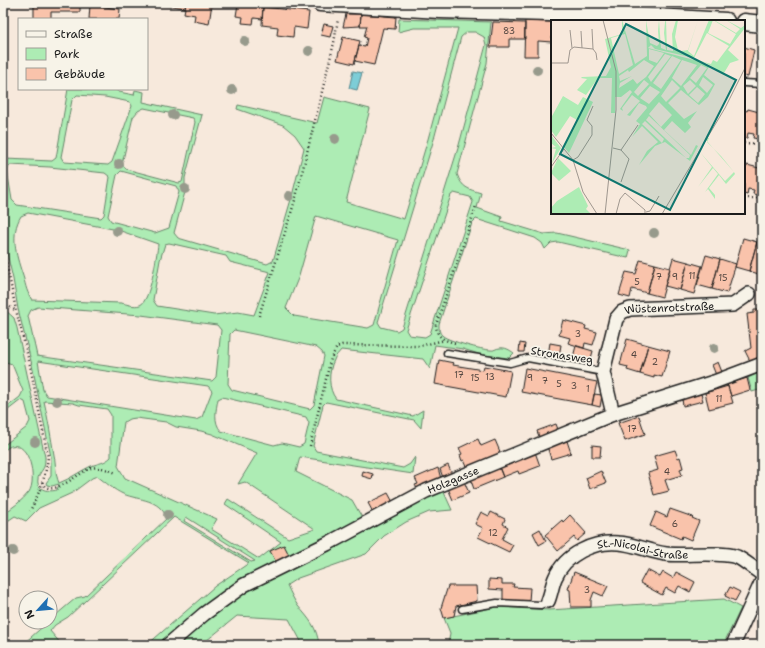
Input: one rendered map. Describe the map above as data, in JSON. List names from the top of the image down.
{
  "streets": {
    "street": ["Wüstenrotstraße", "Holzgasse", "St.-Nicolai-Straße"],
    "lane": ["Stronasweg"]
  },
  "crossings": [
    ["Wüstenrotstraße", "Stronasweg"],
    ["Wüstenrotstraße", "Holzgasse"]
  ],
  "house_numbers": [
    "83",
    "11",
    "7",
    "9",
    "15",
    "5",
    "3",
    "4",
    "2",
    "17",
    "13",
    "15",
    "9",
    "7",
    "5",
    "3",
    "1",
    "11",
    "17",
    "4",
    "6",
    "12",
    "3"
  ],
  "legend": ["Straße", "Park", "Gebäude"],
  "north": "bottom left"
}
